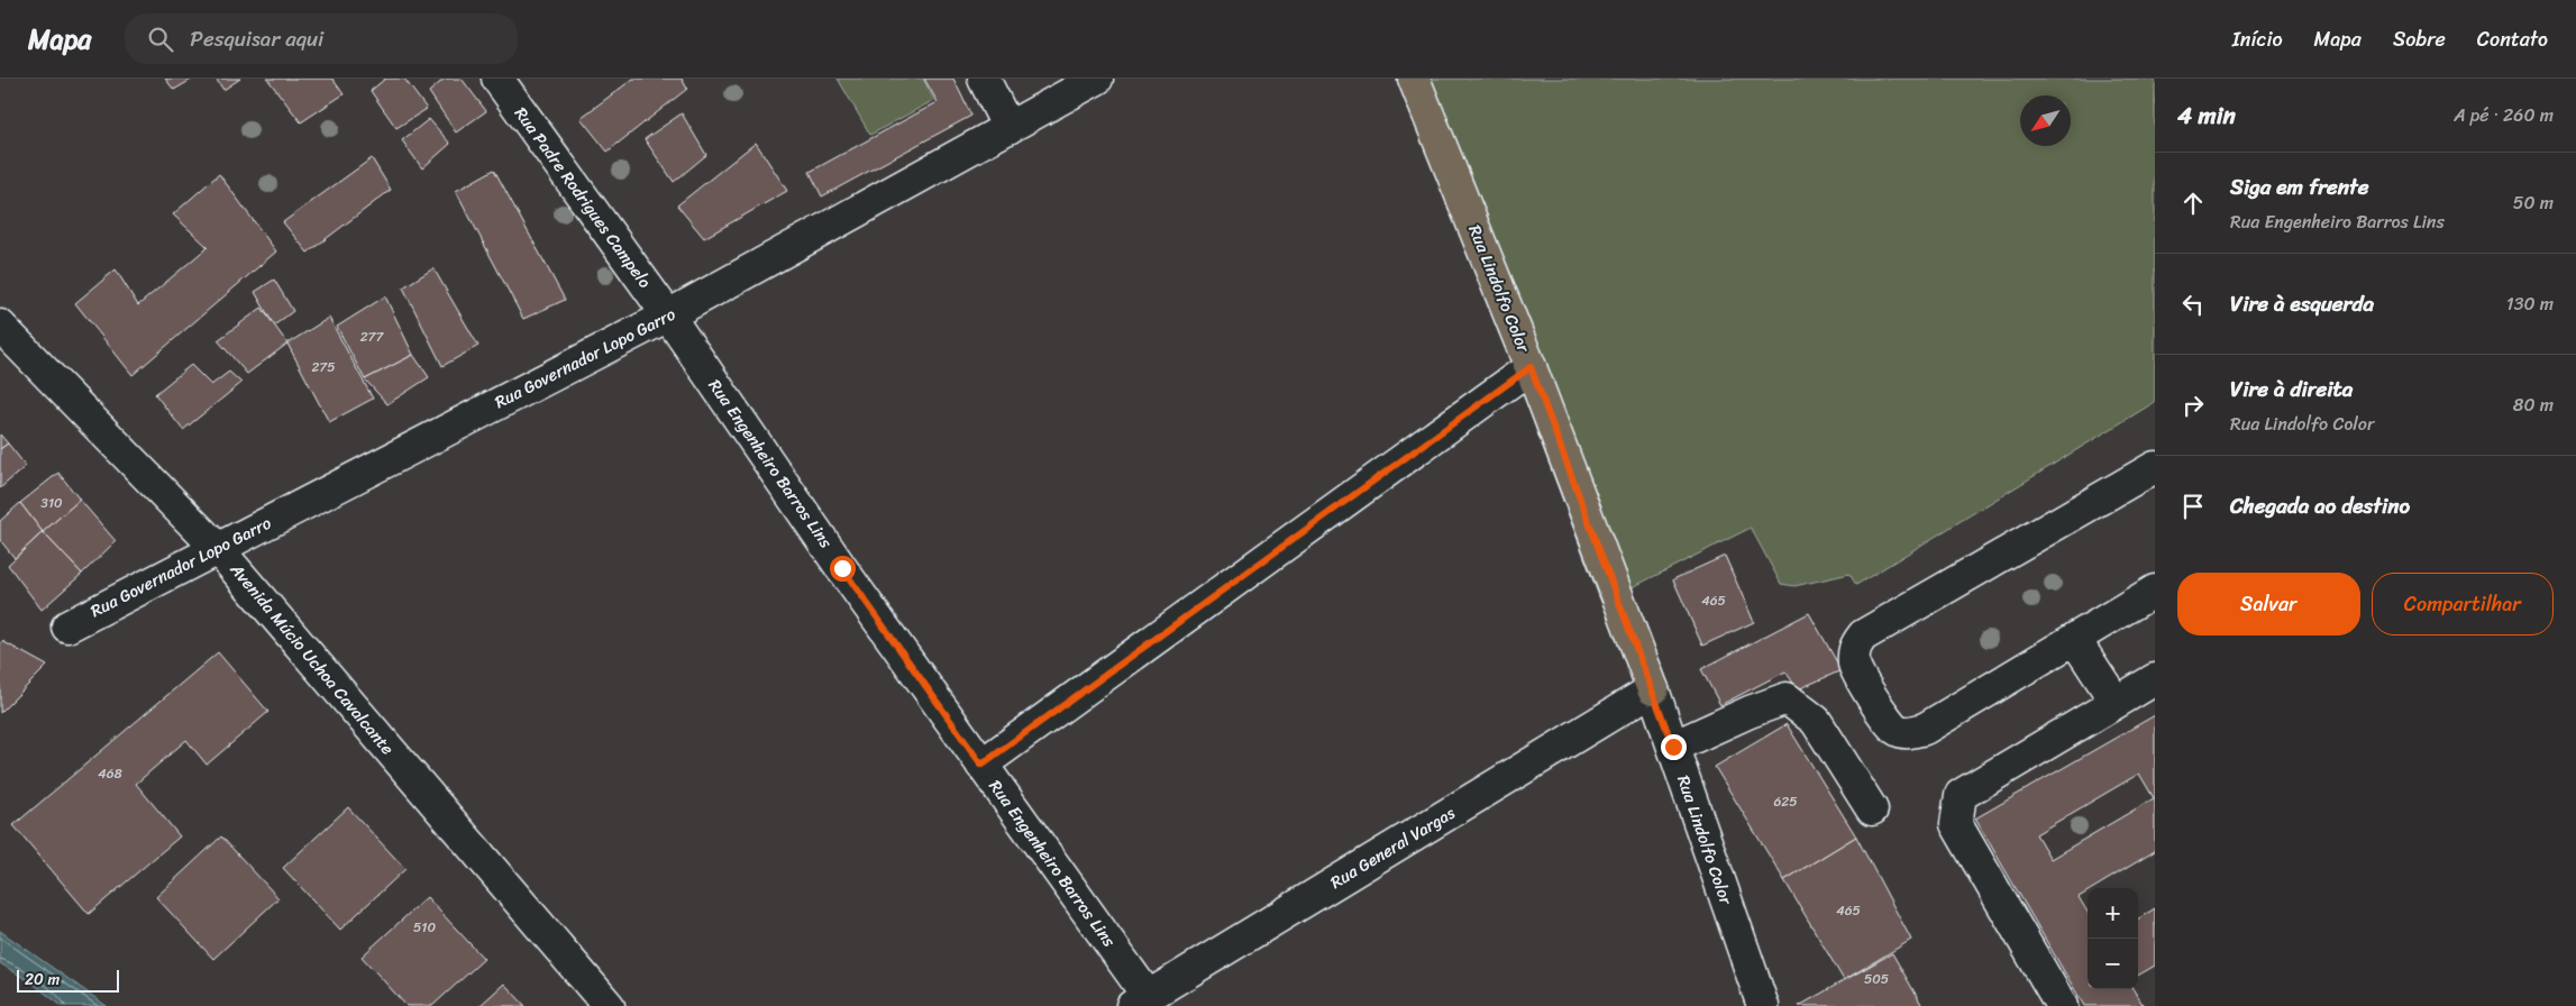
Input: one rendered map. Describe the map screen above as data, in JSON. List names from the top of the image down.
{
  "streets": {
    "main road": ["Rua Lindolfo Color"],
    "street": [
      "Rua Padre Rodrigues Campelo",
      "Rua Governador Lopo Garro",
      "Rua Engenheiro Barros Lins",
      "Avenida Múcio Uchoa Cavalcante",
      "Rua General Vargas"
    ]
  },
  "crossings": [
    ["Rua Padre Rodrigues Campelo", "Rua Governador Lopo Garro"],
    ["Rua Padre Rodrigues Campelo", "Rua Engenheiro Barros Lins"],
    ["Rua Lindolfo Color", "Rua General Vargas"],
    ["Rua Governador Lopo Garro", "Rua Engenheiro Barros Lins"],
    ["Rua Governador Lopo Garro", "Avenida Múcio Uchoa Cavalcante"],
    ["Rua Engenheiro Barros Lins", "Rua General Vargas"]
  ],
  "house_numbers": [
    "277",
    "275",
    "310",
    "465",
    "468",
    "625",
    "465",
    "510",
    "505"
  ],
  "scale_bar": "20 m",
  "north": "bottom left",
  "page": {
    "header": "Mapa",
    "search": "Pesquisar aqui",
    "nav": [
      "Início",
      "Mapa",
      "Sobre",
      "Contato"
    ],
    "heading": ["4 min", "A pé · 260 m"],
    "list": [
      ["Siga em frente", "Rua Engenheiro Barros Lins", "50 m"],
      ["Vire à esquerda", "130 m"],
      ["Vire à direita", "Rua Lindolfo Color", "80 m"],
      "Chegada ao destino"
    ],
    "buttons": ["Salvar", "Compartilhar"],
    "map_buttons": ["+", "−"],
    "scale": "20 m"
  }
}
